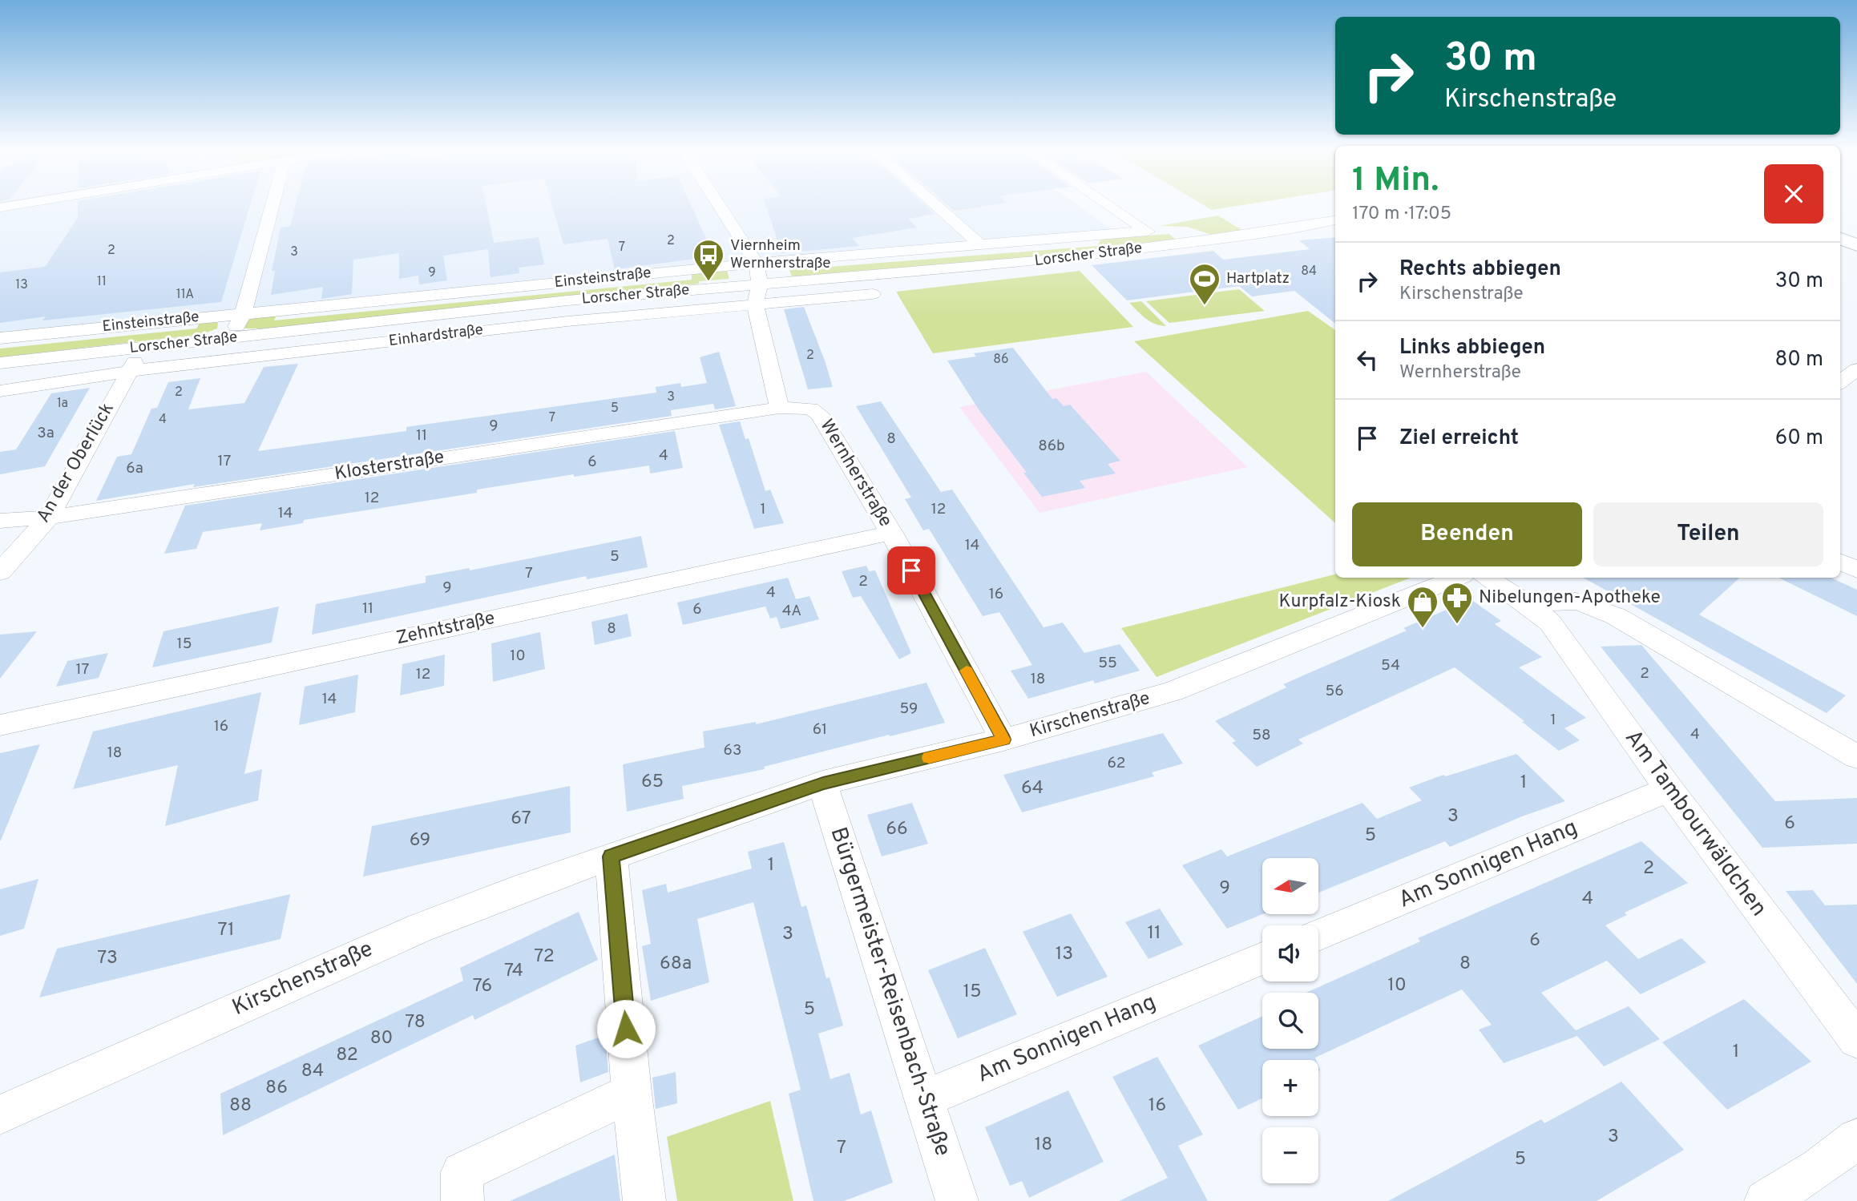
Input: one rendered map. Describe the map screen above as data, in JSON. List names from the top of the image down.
{
  "streets": {
    "street": [
      "Lorscher Straße",
      "Einsteinstraße",
      "Einhardstraße",
      "An der Oberlück",
      "Klosterstraße",
      "Wernherstraße",
      "Zehntstraße",
      "Kirschenstraße",
      "Am Tambourwäldchen",
      "Am Sonnigen Hang",
      "Bürgermeister-Reisenbach-Straße"
    ]
  },
  "crossings": [
    ["Lorscher Straße", "Einsteinstraße"],
    ["Lorscher Straße", "Einhardstraße"],
    ["Lorscher Straße", "An der Oberlück"],
    ["Einhardstraße", "An der Oberlück"],
    ["An der Oberlück", "Klosterstraße"],
    ["Klosterstraße", "Wernherstraße"],
    ["Wernherstraße", "Zehntstraße"],
    ["Wernherstraße", "Kirschenstraße"],
    ["Kirschenstraße", "Bürgermeister-Reisenbach-Straße"],
    ["Am Tambourwäldchen", "Am Sonnigen Hang"],
    ["Am Sonnigen Hang", "Bürgermeister-Reisenbach-Straße"]
  ],
  "places": {
    "bus stop": ["Viernheim Wernherstraße"],
    "sports": ["Hartplatz"],
    "pharmacy": ["Nibelungen-Apotheke"],
    "shop": ["Kurpfalz-Kiosk"]
  },
  "house_numbers": [
    "2",
    "7",
    "2",
    "3",
    "84",
    "9",
    "11",
    "13",
    "11A",
    "2",
    "86",
    "2",
    "3",
    "1a",
    "5",
    "7",
    "4",
    "9",
    "3a",
    "11",
    "8",
    "86b",
    "4",
    "17",
    "6",
    "6a",
    "12",
    "1",
    "12",
    "14",
    "14",
    "5",
    "7",
    "2",
    "9",
    "4",
    "16",
    "11",
    "6",
    "4A",
    "8",
    "15",
    "10",
    "55",
    "54",
    "17",
    "2",
    "12",
    "18",
    "56",
    "14",
    "59",
    "1",
    "16",
    "61",
    "4",
    "58",
    "63",
    "18",
    "62",
    "65",
    "1",
    "64",
    "3",
    "67",
    "6",
    "66",
    "5",
    "69",
    "1",
    "2",
    "9",
    "4",
    "71",
    "11",
    "3",
    "6",
    "13",
    "72",
    "73",
    "68a",
    "8",
    "74",
    "10",
    "76",
    "15",
    "5",
    "78",
    "80",
    "1",
    "82",
    "84",
    "86",
    "88",
    "16",
    "3",
    "18",
    "7",
    "5"
  ],
  "north": "left",
  "page": {
    "turn": ["30 m", "Kirschenstraße"],
    "heading": ["1 Min.", "170 m · 17:05"],
    "list": [
      {
        "name": "Rechts abbiegen",
        "note": "Kirschenstraße",
        "value": "30 m"
      },
      {
        "name": "Links abbiegen",
        "note": "Wernherstraße",
        "value": "80 m"
      },
      {
        "name": "Ziel erreicht",
        "value": "60 m"
      }
    ],
    "buttons": ["Beenden", "Teilen"],
    "map_buttons": ["+", "−"]
  }
}
